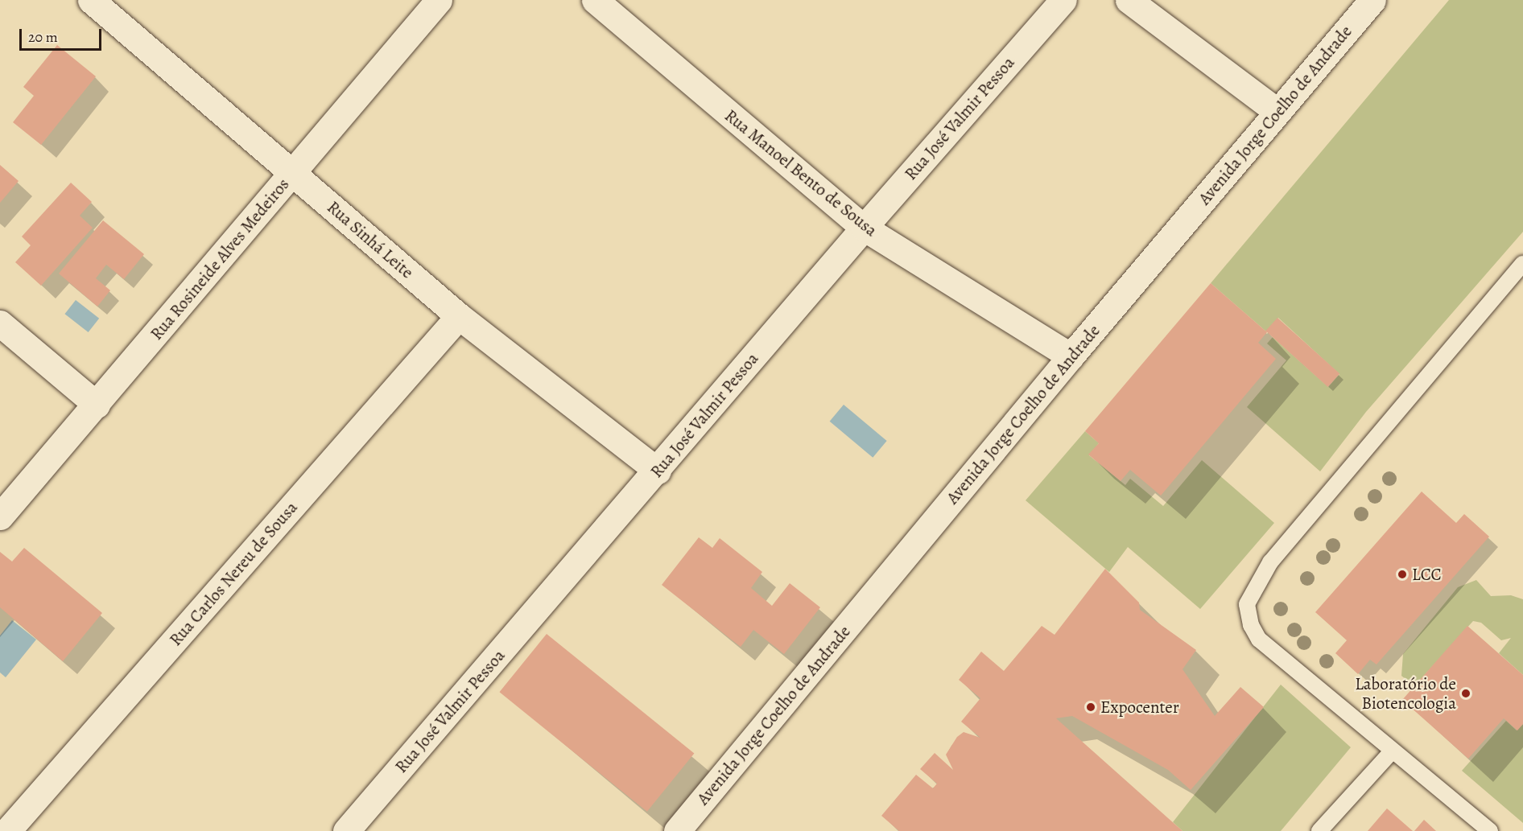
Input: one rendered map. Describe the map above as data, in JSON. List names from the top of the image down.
{
  "streets": {
    "street": [
      "Avenida Jorge Coelho de Andrade",
      "Rua José Valmir Pessoa",
      "Rua Manoel Bento de Sousa",
      "Rua Sinhá Leite",
      "Rua Rosineide Alves Medeiros",
      "Rua Carlos Nereu de Sousa"
    ]
  },
  "crossings": [
    ["Avenida Jorge Coelho de Andrade", "Rua Manoel Bento de Sousa"],
    ["Rua José Valmir Pessoa", "Rua Manoel Bento de Sousa"],
    ["Rua José Valmir Pessoa", "Rua Sinhá Leite"],
    ["Rua Sinhá Leite", "Rua Rosineide Alves Medeiros"],
    ["Rua Sinhá Leite", "Rua Carlos Nereu de Sousa"]
  ],
  "places": ["LCC", "Laboratório de Biotencologia", "Expocenter"],
  "scale_bar": "20 m"
}
